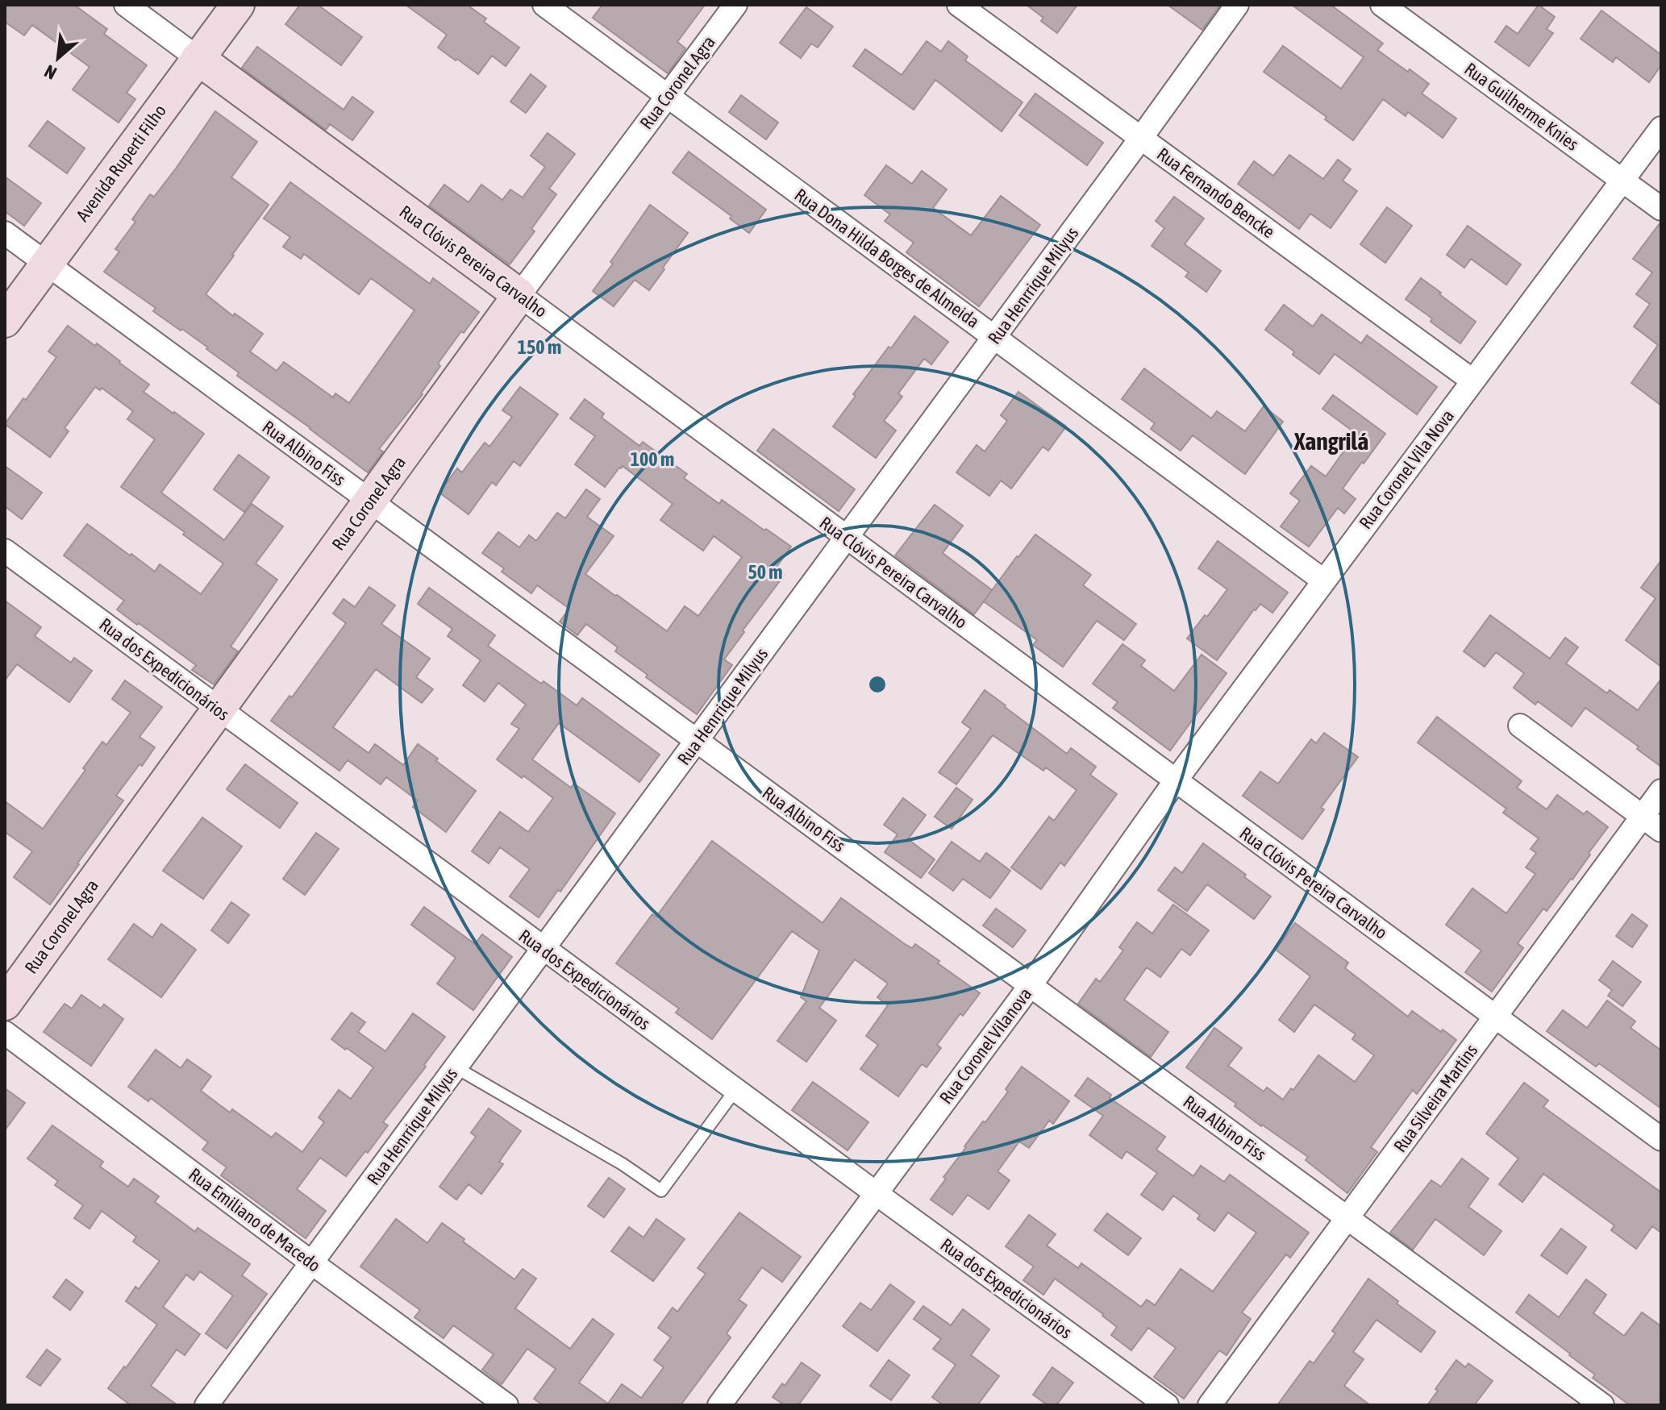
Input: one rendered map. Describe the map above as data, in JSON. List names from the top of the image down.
{
  "streets": {
    "street": [
      "Rua Coronel Agra",
      "Rua Guilherme Knies",
      "Avenida Ruperti Filho",
      "Rua Fernando Bencke",
      "Rua Dona Hilda Borges de Almeida",
      "Rua Clóvis Pereira Carvalho",
      "Rua Henrrique Milyus",
      "Rua Albino Fiss",
      "Rua Coronel Vila Nova",
      "Rua dos Expedicionários",
      "Rua Coronel Vilanova",
      "Rua Silveira Martins",
      "Rua Emiliano de Macedo"
    ]
  },
  "crossings": [
    ["Rua Coronel Agra", "Rua Dona Hilda Borges de Almeida"],
    ["Rua Coronel Agra", "Rua Clóvis Pereira Carvalho"],
    ["Rua Coronel Agra", "Rua Albino Fiss"],
    ["Rua Coronel Agra", "Rua dos Expedicionários"],
    ["Rua Guilherme Knies", "Rua Coronel Vila Nova"],
    ["Avenida Ruperti Filho", "Rua Clóvis Pereira Carvalho"],
    ["Avenida Ruperti Filho", "Rua Albino Fiss"],
    ["Rua Fernando Bencke", "Rua Henrrique Milyus"],
    ["Rua Fernando Bencke", "Rua Coronel Vila Nova"],
    ["Rua Dona Hilda Borges de Almeida", "Rua Henrrique Milyus"],
    ["Rua Dona Hilda Borges de Almeida", "Rua Coronel Vila Nova"],
    ["Rua Clóvis Pereira Carvalho", "Rua Henrrique Milyus"],
    ["Rua Clóvis Pereira Carvalho", "Rua Coronel Vilanova"],
    ["Rua Clóvis Pereira Carvalho", "Rua Silveira Martins"],
    ["Rua Henrrique Milyus", "Rua Albino Fiss"],
    ["Rua Henrrique Milyus", "Rua dos Expedicionários"],
    ["Rua Henrrique Milyus", "Rua Emiliano de Macedo"],
    ["Rua Albino Fiss", "Rua Coronel Vilanova"],
    ["Rua Albino Fiss", "Rua Silveira Martins"],
    ["Rua Coronel Vila Nova", "Rua Coronel Vilanova"],
    ["Rua dos Expedicionários", "Rua Coronel Vilanova"]
  ],
  "districts": ["Xangrilá"],
  "north": "bottom left",
  "rings": ["150 m", "100 m", "50 m"]
}
